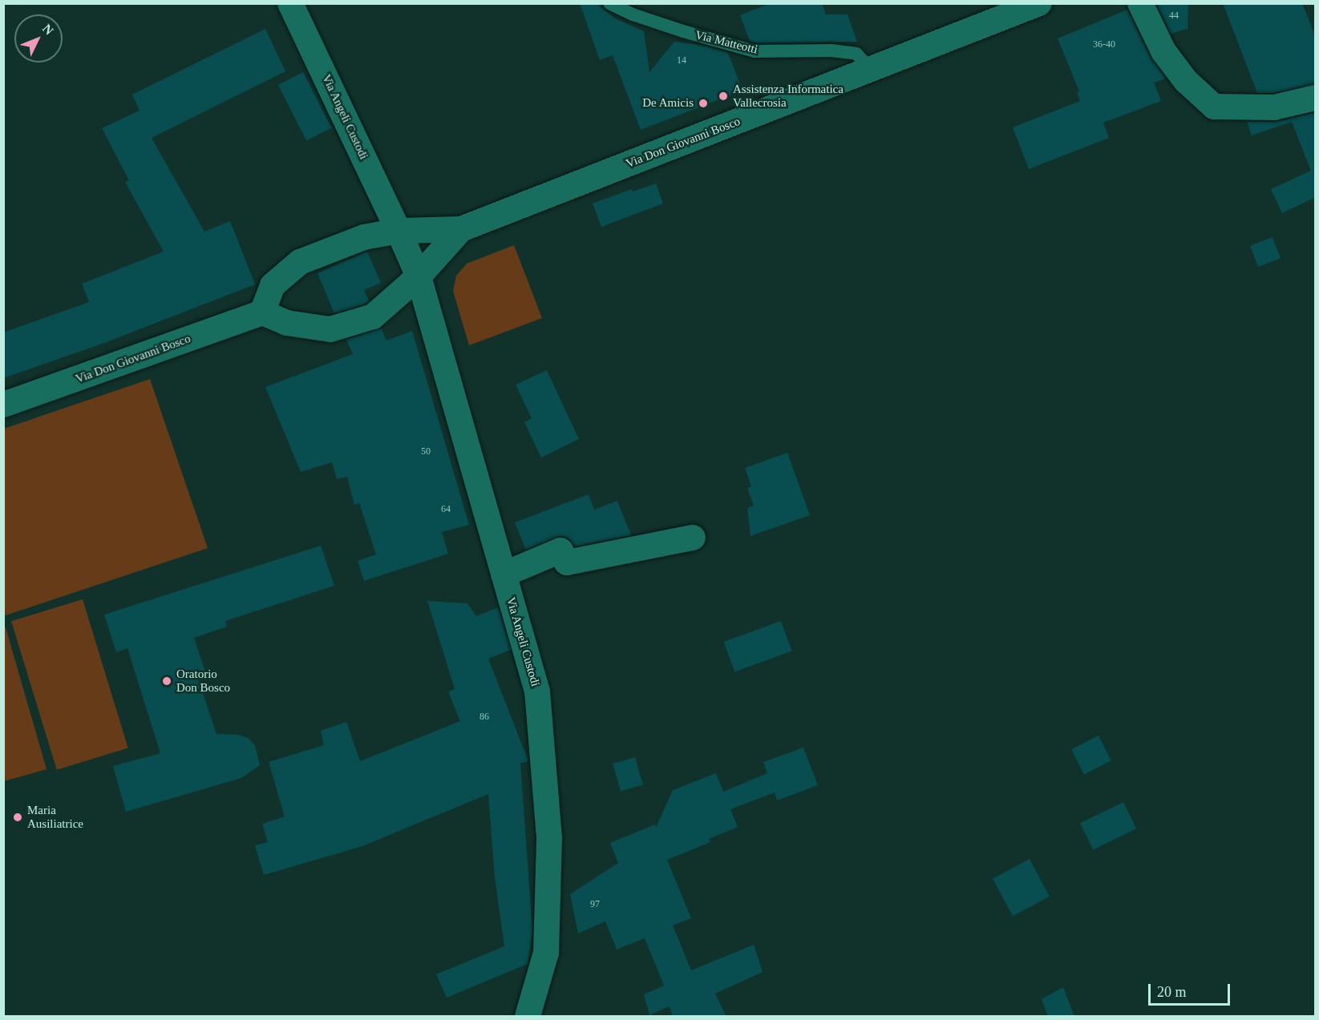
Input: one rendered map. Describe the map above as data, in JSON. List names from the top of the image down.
{
  "streets": {
    "street": ["Via Angeli Custodi", "Via Don Giovanni Bosco"],
    "lane": ["Via Matteotti"]
  },
  "crossings": [
    ["Via Matteotti", "Via Don Giovanni Bosco"],
    ["Via Angeli Custodi", "Via Don Giovanni Bosco"]
  ],
  "places": [
    "Assistenza Informatica Vallecrosia",
    "De Amicis",
    "Oratorio Don Bosco",
    "Maria Ausiliatrice"
  ],
  "house_numbers": [
    "44",
    "36-40",
    "14",
    "50",
    "64",
    "86",
    "97"
  ],
  "scale_bar": "20 m",
  "north": "top right"
}
